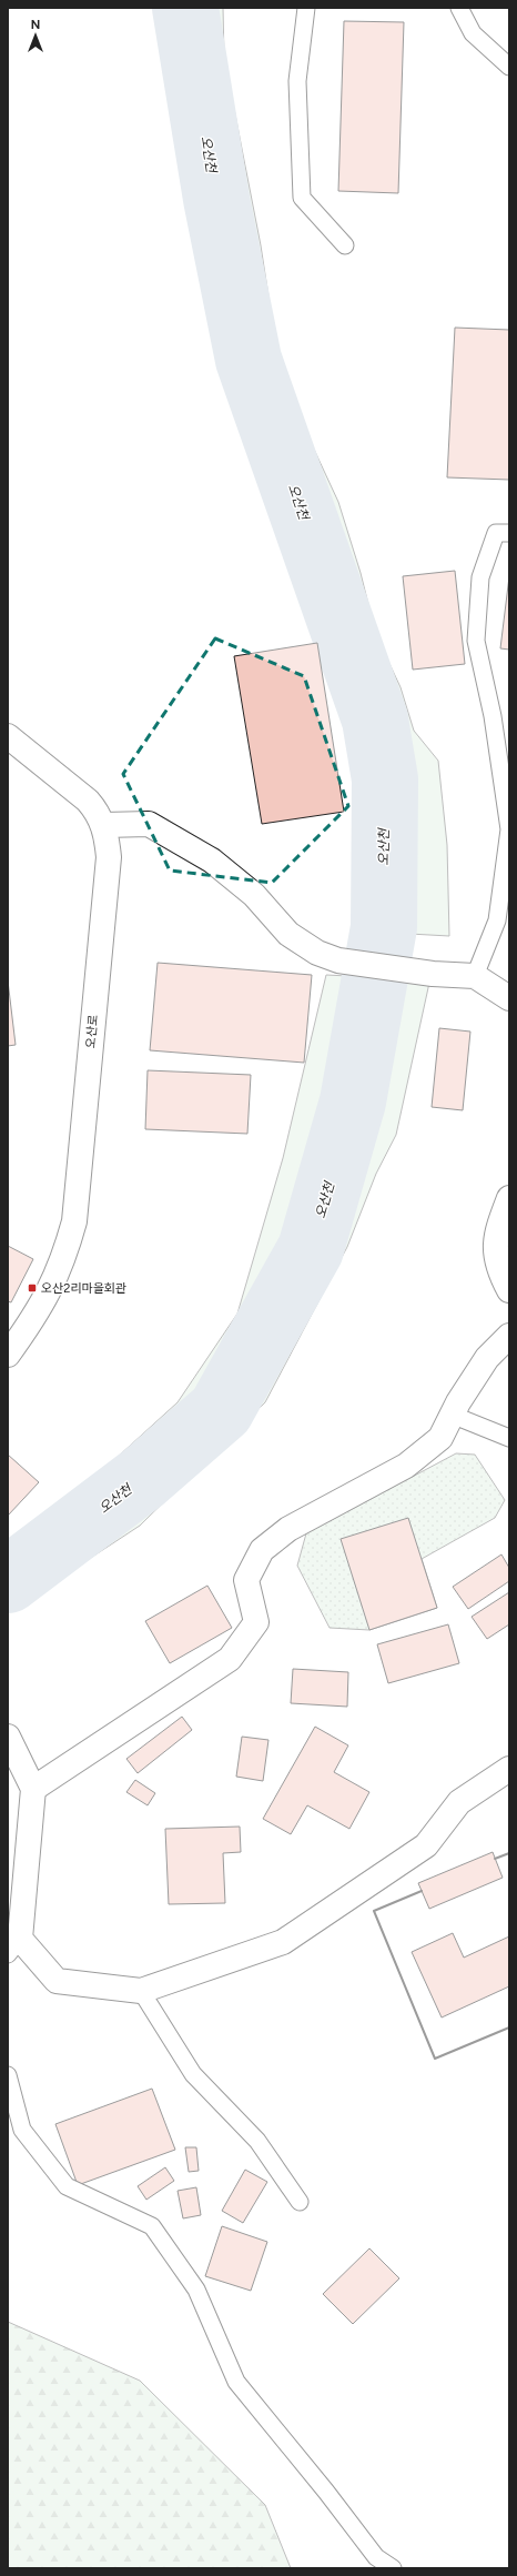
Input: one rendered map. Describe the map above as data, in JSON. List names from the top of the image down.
{
  "streets": {
    "street": ["오산로"]
  },
  "water": ["오산천"],
  "places": {
    "transit": ["오산2리마을회관"]
  },
  "north": "top"
}
